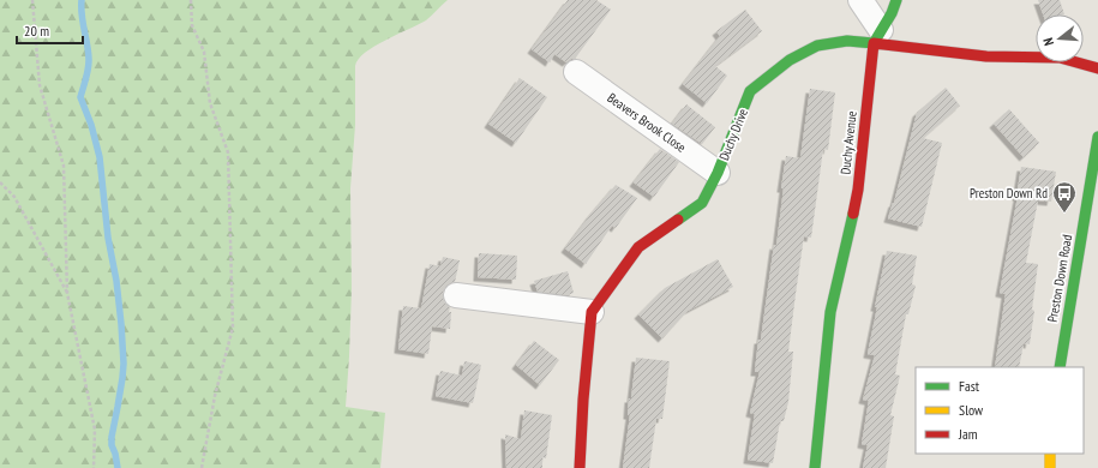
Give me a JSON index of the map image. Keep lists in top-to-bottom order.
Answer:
{
  "streets": {
    "street": [
      "Beavers Brook Close",
      "Duchy Drive",
      "Duchy Avenue",
      "Preston Down Road"
    ]
  },
  "crossings": [
    ["Beavers Brook Close", "Duchy Drive"],
    ["Duchy Drive", "Duchy Avenue"]
  ],
  "places": {
    "bus stop": ["Preston Down Rd"]
  },
  "legend": ["Fast", "Slow", "Jam"],
  "scale_bar": "20 m",
  "north": "left"
}
